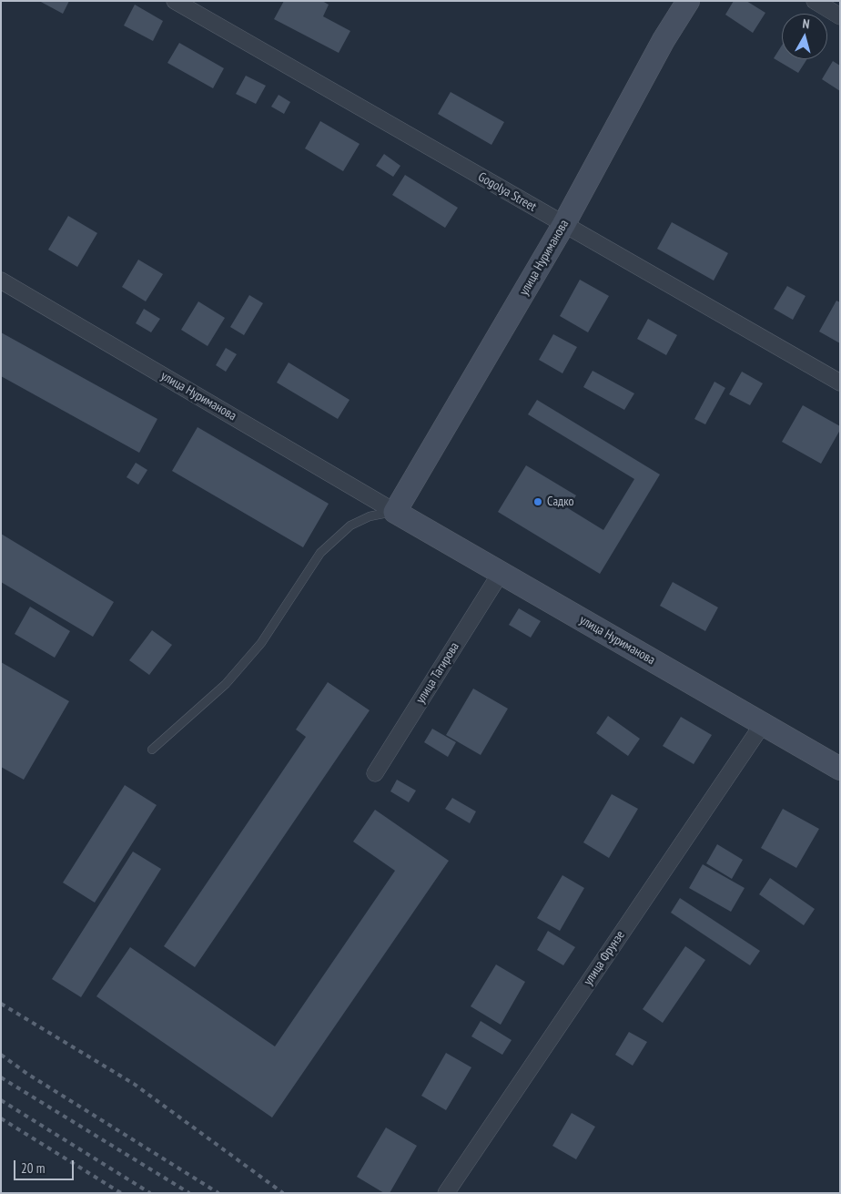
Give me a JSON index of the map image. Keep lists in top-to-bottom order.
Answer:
{
  "streets": {
    "main road": ["улица Нуриманова"],
    "street": ["Gogolya Street", "улица Тагирова", "улица Фрунзе"]
  },
  "crossings": [
    ["Gogolya Street", "улица Нуриманова"],
    ["улица Нуриманова", "улица Тагирова"],
    ["улица Нуриманова", "улица Фрунзе"]
  ],
  "places": ["Садко"],
  "scale_bar": "20 m",
  "north": "top"
}
